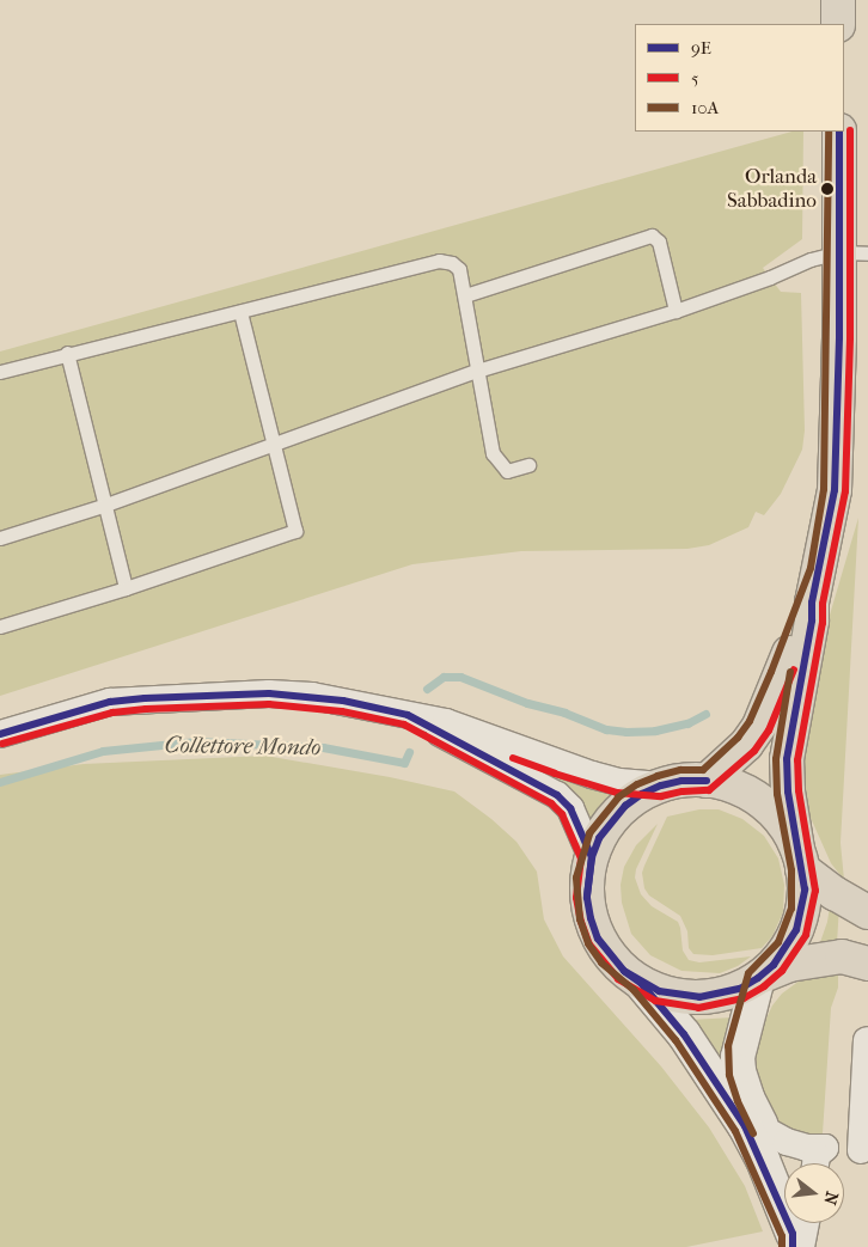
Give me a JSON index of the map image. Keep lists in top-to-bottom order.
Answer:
{
  "water": ["Collettore Mondo"],
  "places": ["Orlanda Sabbadino"],
  "lines": ["transit line 5", "transit line 9E", "transit line 10A"],
  "legend": ["9E", "5", "10A"],
  "north": "right"
}
